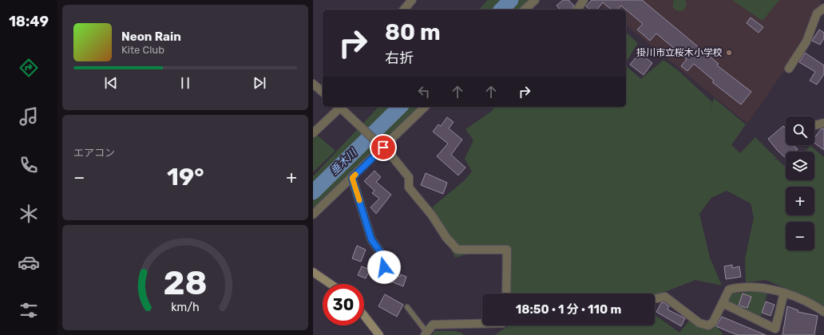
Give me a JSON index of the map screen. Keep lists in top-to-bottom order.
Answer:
{
  "water": ["垂木川"],
  "places": ["掛川市立桜木小学校"],
  "page": {
    "tabs": "18:49",
    "turn": ["80 m", "右折"],
    "song": ["Neon Rain", "Kite Club"],
    "tile": "エアコン",
    "map_buttons": ["+", "−"],
    "heat": ["−", "19°", "+"],
    "limit": "30",
    "trip": "18:50 · 1 分 · 110 m",
    "gauge": ["28", "km/h"]
  }
}
